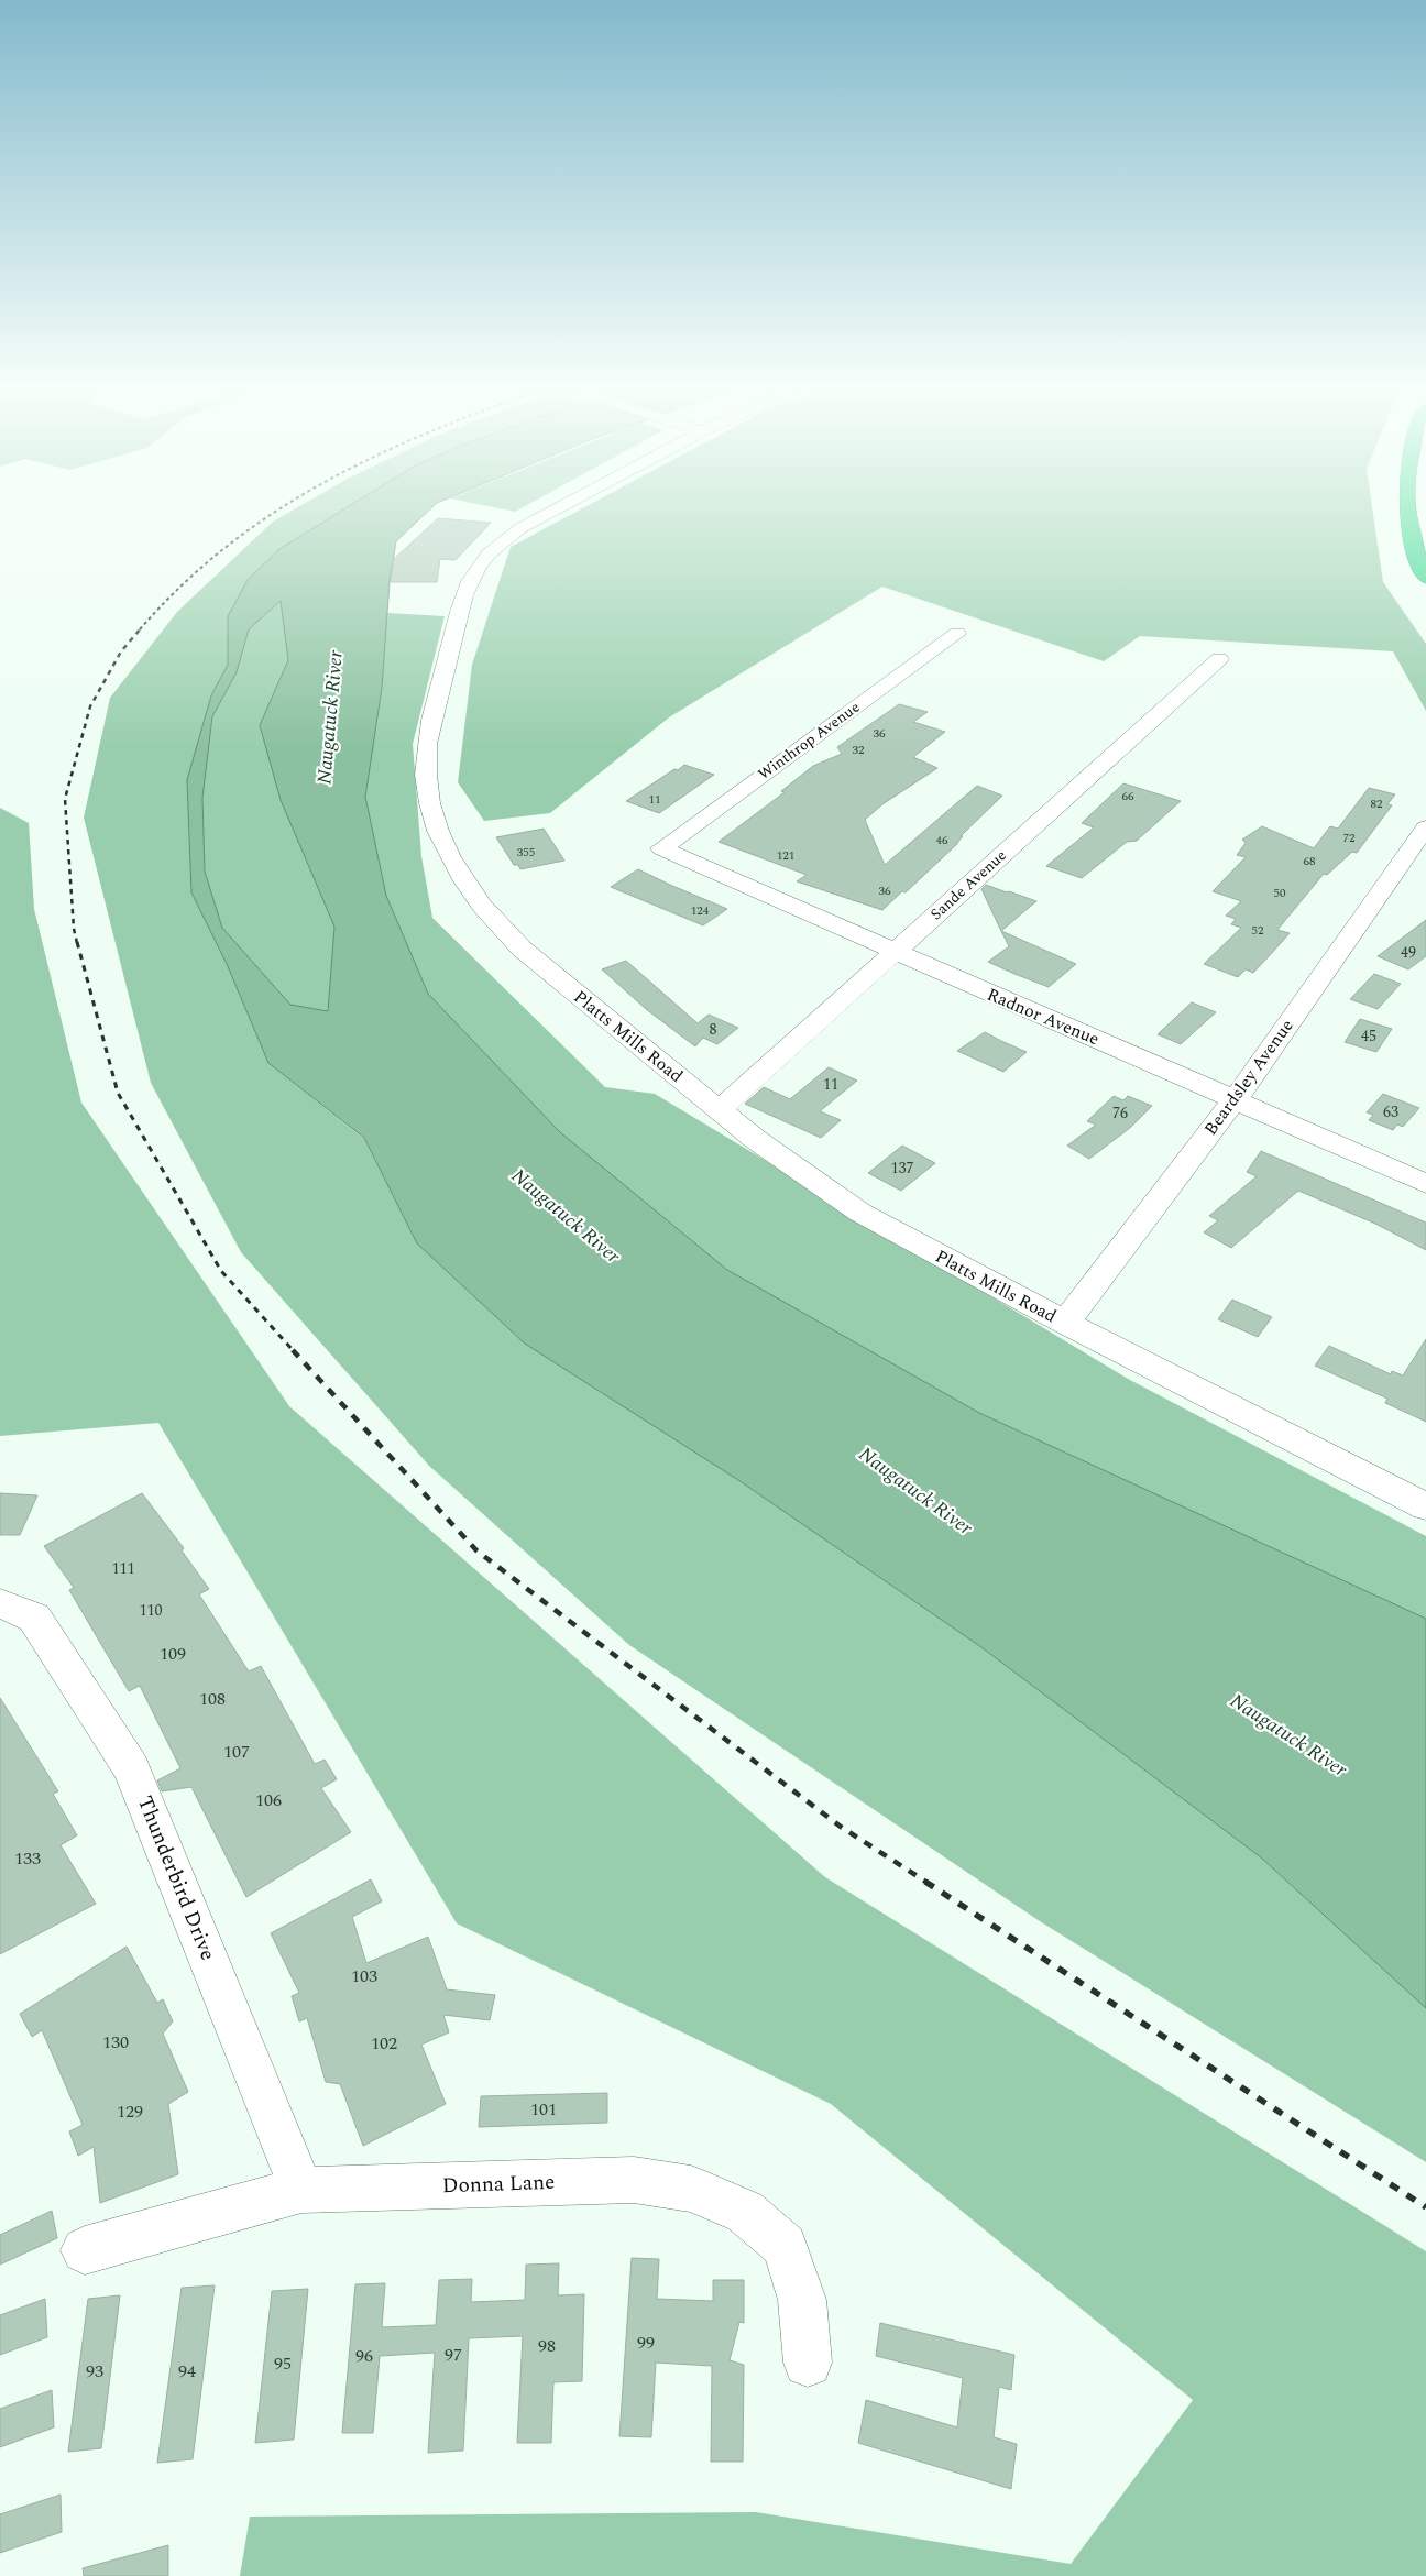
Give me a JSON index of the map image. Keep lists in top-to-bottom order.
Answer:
{
  "streets": {
    "street": [
      "Winthrop Avenue",
      "Sande Avenue",
      "Radnor Avenue",
      "Platts Mills Road",
      "Beardsley Avenue",
      "Thunderbird Drive",
      "Donna Lane"
    ]
  },
  "crossings": [
    ["Winthrop Avenue", "Radnor Avenue"],
    ["Sande Avenue", "Radnor Avenue"],
    ["Sande Avenue", "Platts Mills Road"],
    ["Radnor Avenue", "Beardsley Avenue"],
    ["Platts Mills Road", "Beardsley Avenue"],
    ["Thunderbird Drive", "Donna Lane"]
  ],
  "water": ["Naugatuck River"],
  "house_numbers": [
    "36",
    "32",
    "66",
    "11",
    "82",
    "72",
    "46",
    "355",
    "121",
    "68",
    "36",
    "50",
    "124",
    "52",
    "49",
    "8",
    "45",
    "11",
    "63",
    "76",
    "137",
    "111",
    "110",
    "109",
    "108",
    "107",
    "106",
    "133",
    "103",
    "130",
    "102",
    "101",
    "129",
    "99",
    "98",
    "97",
    "96",
    "95",
    "93",
    "94"
  ]
}
